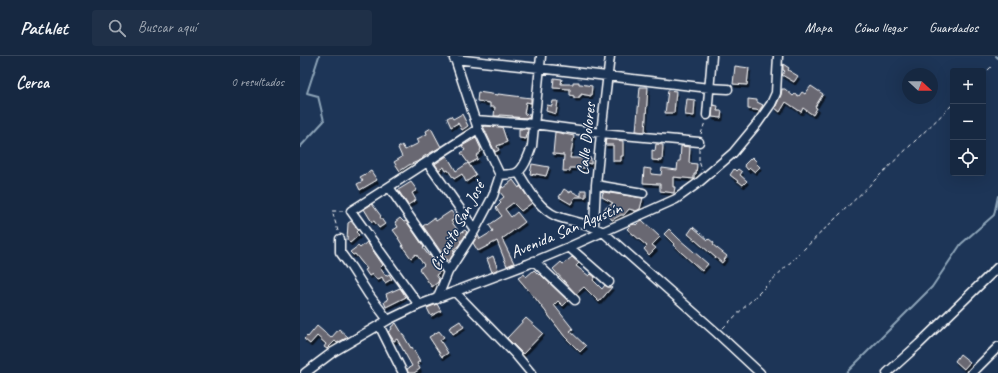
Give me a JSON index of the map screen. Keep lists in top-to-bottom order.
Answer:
{
  "streets": {
    "street": ["Calle Dolores", "Circuito San José", "Avenida San Agustín"]
  },
  "crossings": [
    ["Circuito San José", "Avenida San Agustín"]
  ],
  "north": "right",
  "page": {
    "header": "Pathlet",
    "search": "Buscar aquí",
    "nav": ["Mapa", "Cómo llegar", "Guardados"],
    "heading": ["Cerca", "0 resultados"],
    "map_buttons": ["+", "−"]
  }
}
